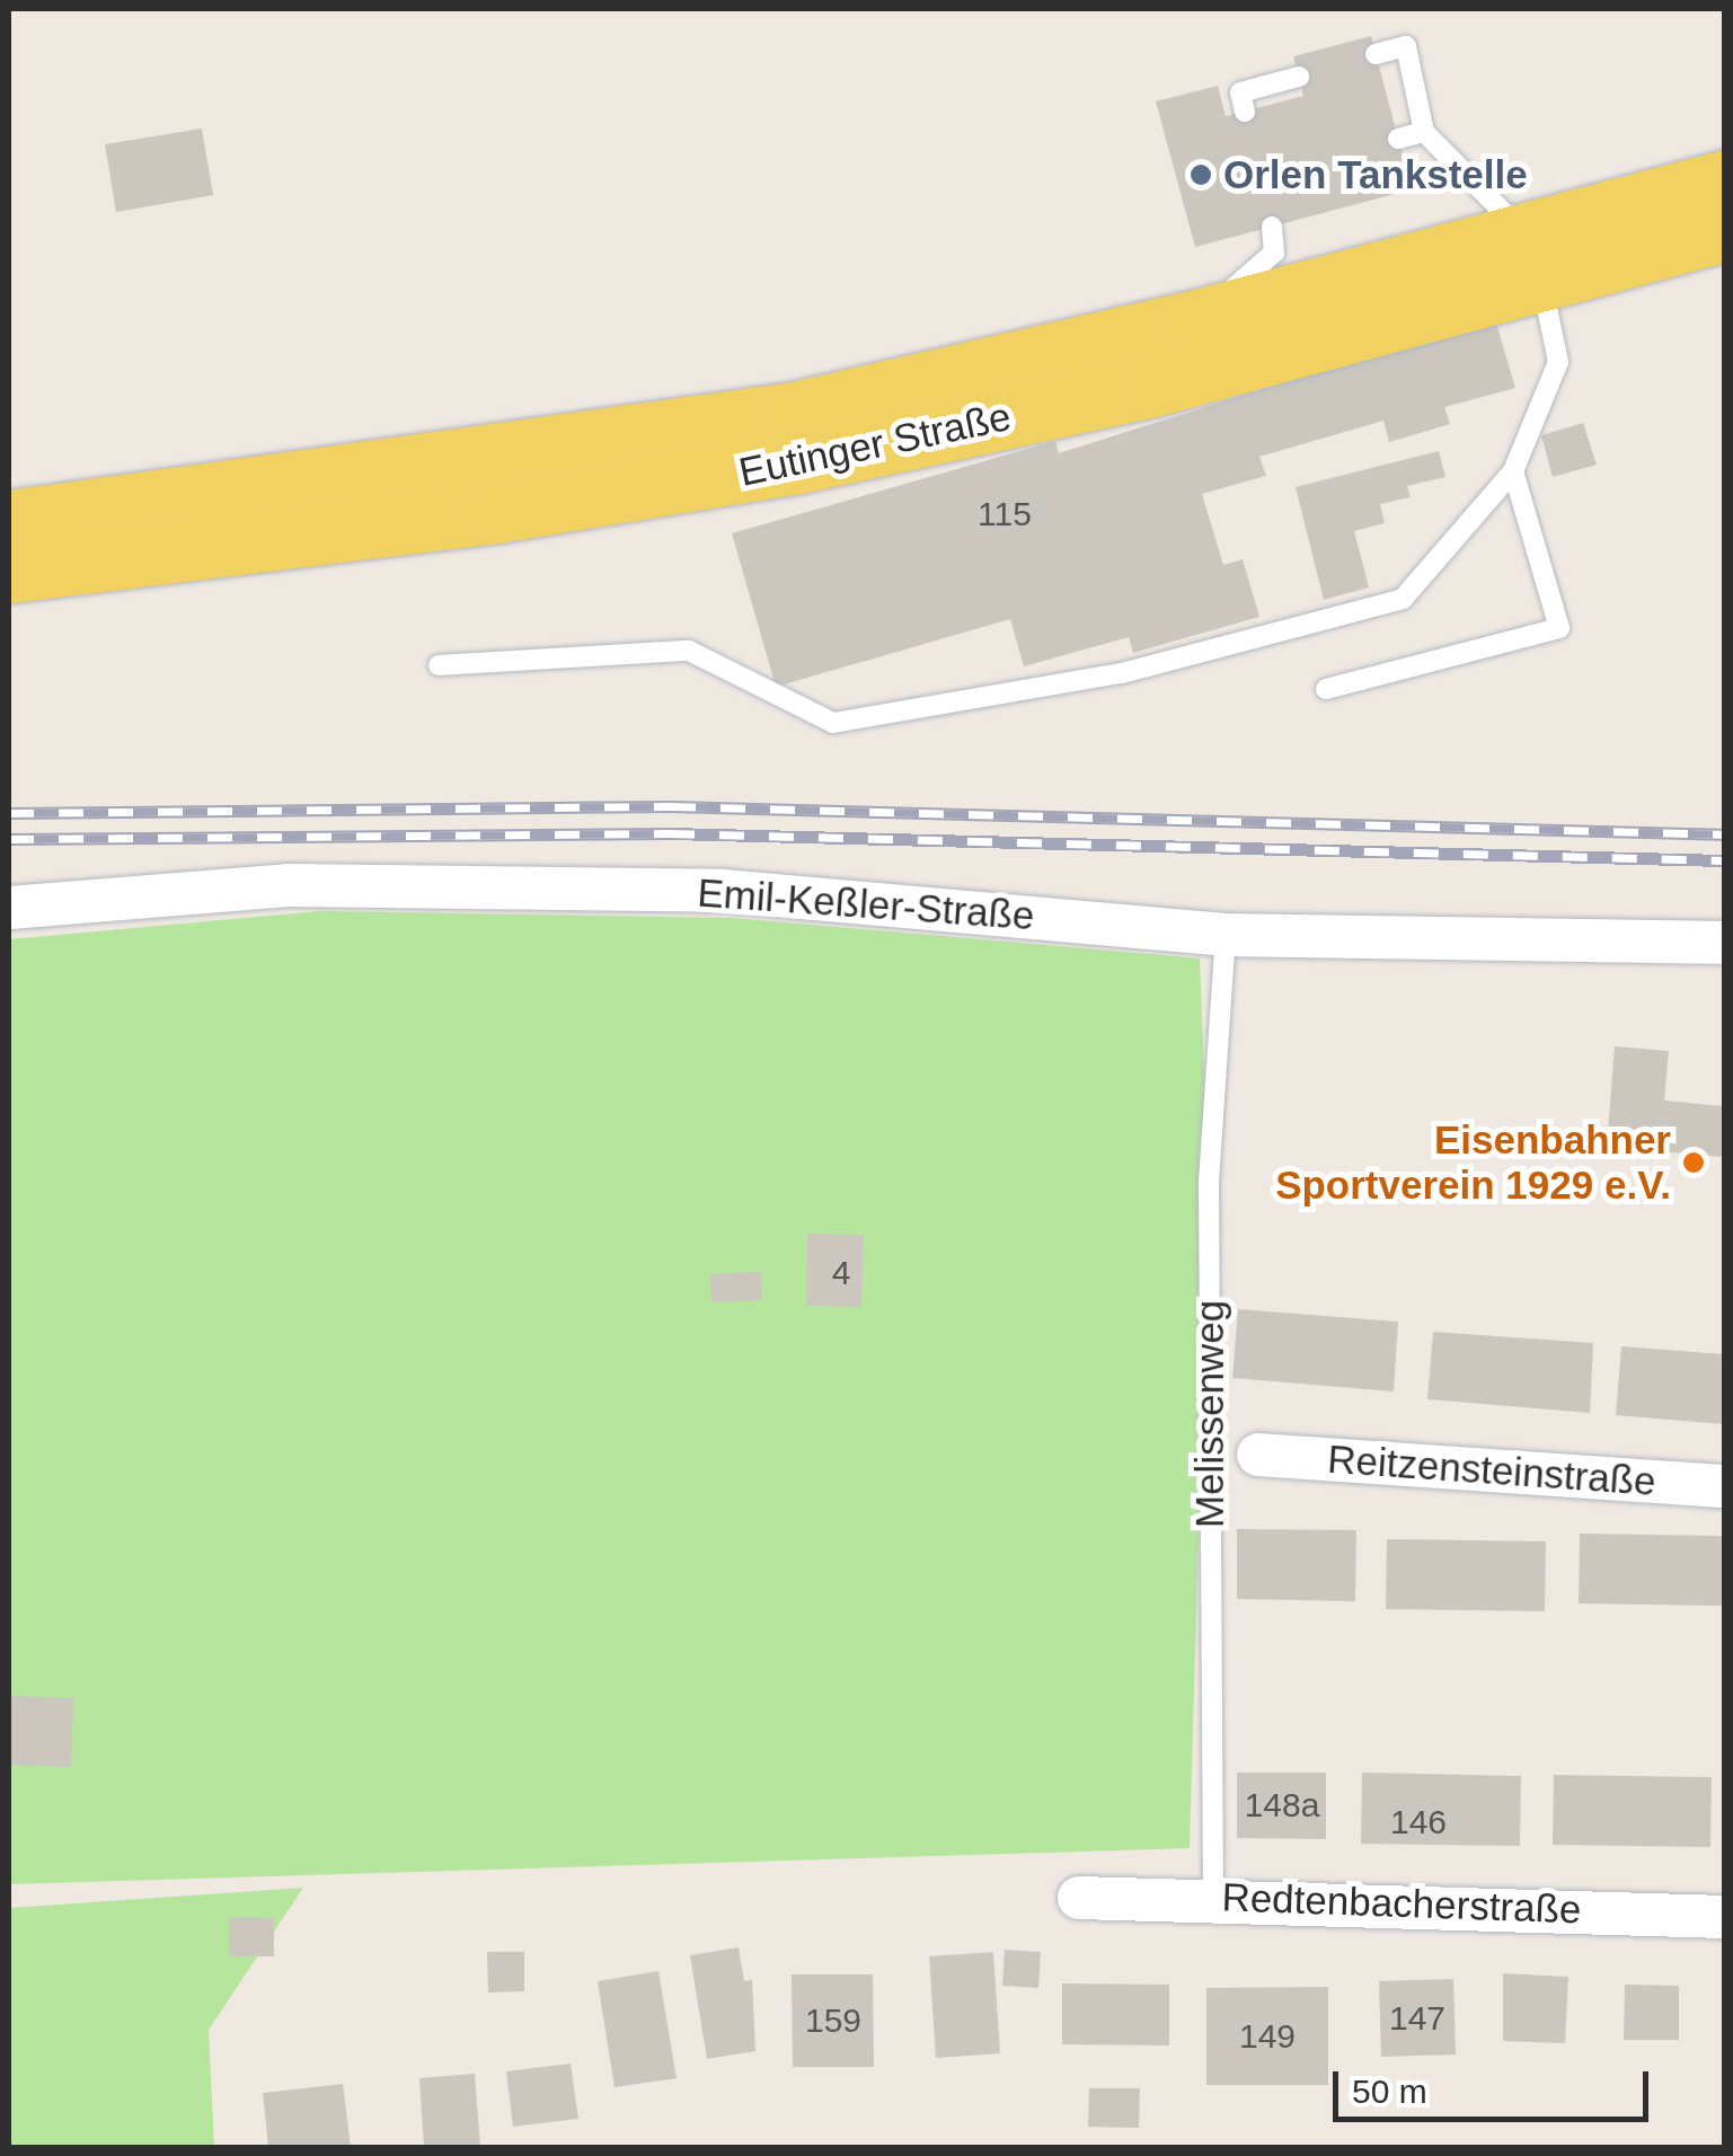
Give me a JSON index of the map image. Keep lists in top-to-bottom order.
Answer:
{
  "streets": {
    "main road": ["Eutinger Straße"],
    "street": ["Emil-Keßler-Straße", "Reitzensteinstraße", "Redtenbacherstraße"],
    "lane": ["Melissenweg"]
  },
  "crossings": [
    ["Emil-Keßler-Straße", "Melissenweg"],
    ["Melissenweg", "Redtenbacherstraße"]
  ],
  "places": ["Orlen Tankstelle", "Eisenbahner Sportverein 1929 e.V."],
  "house_numbers": [
    "115",
    "4",
    "148a",
    "146",
    "147",
    "159",
    "149"
  ],
  "scale_bar": "50 m"
}
